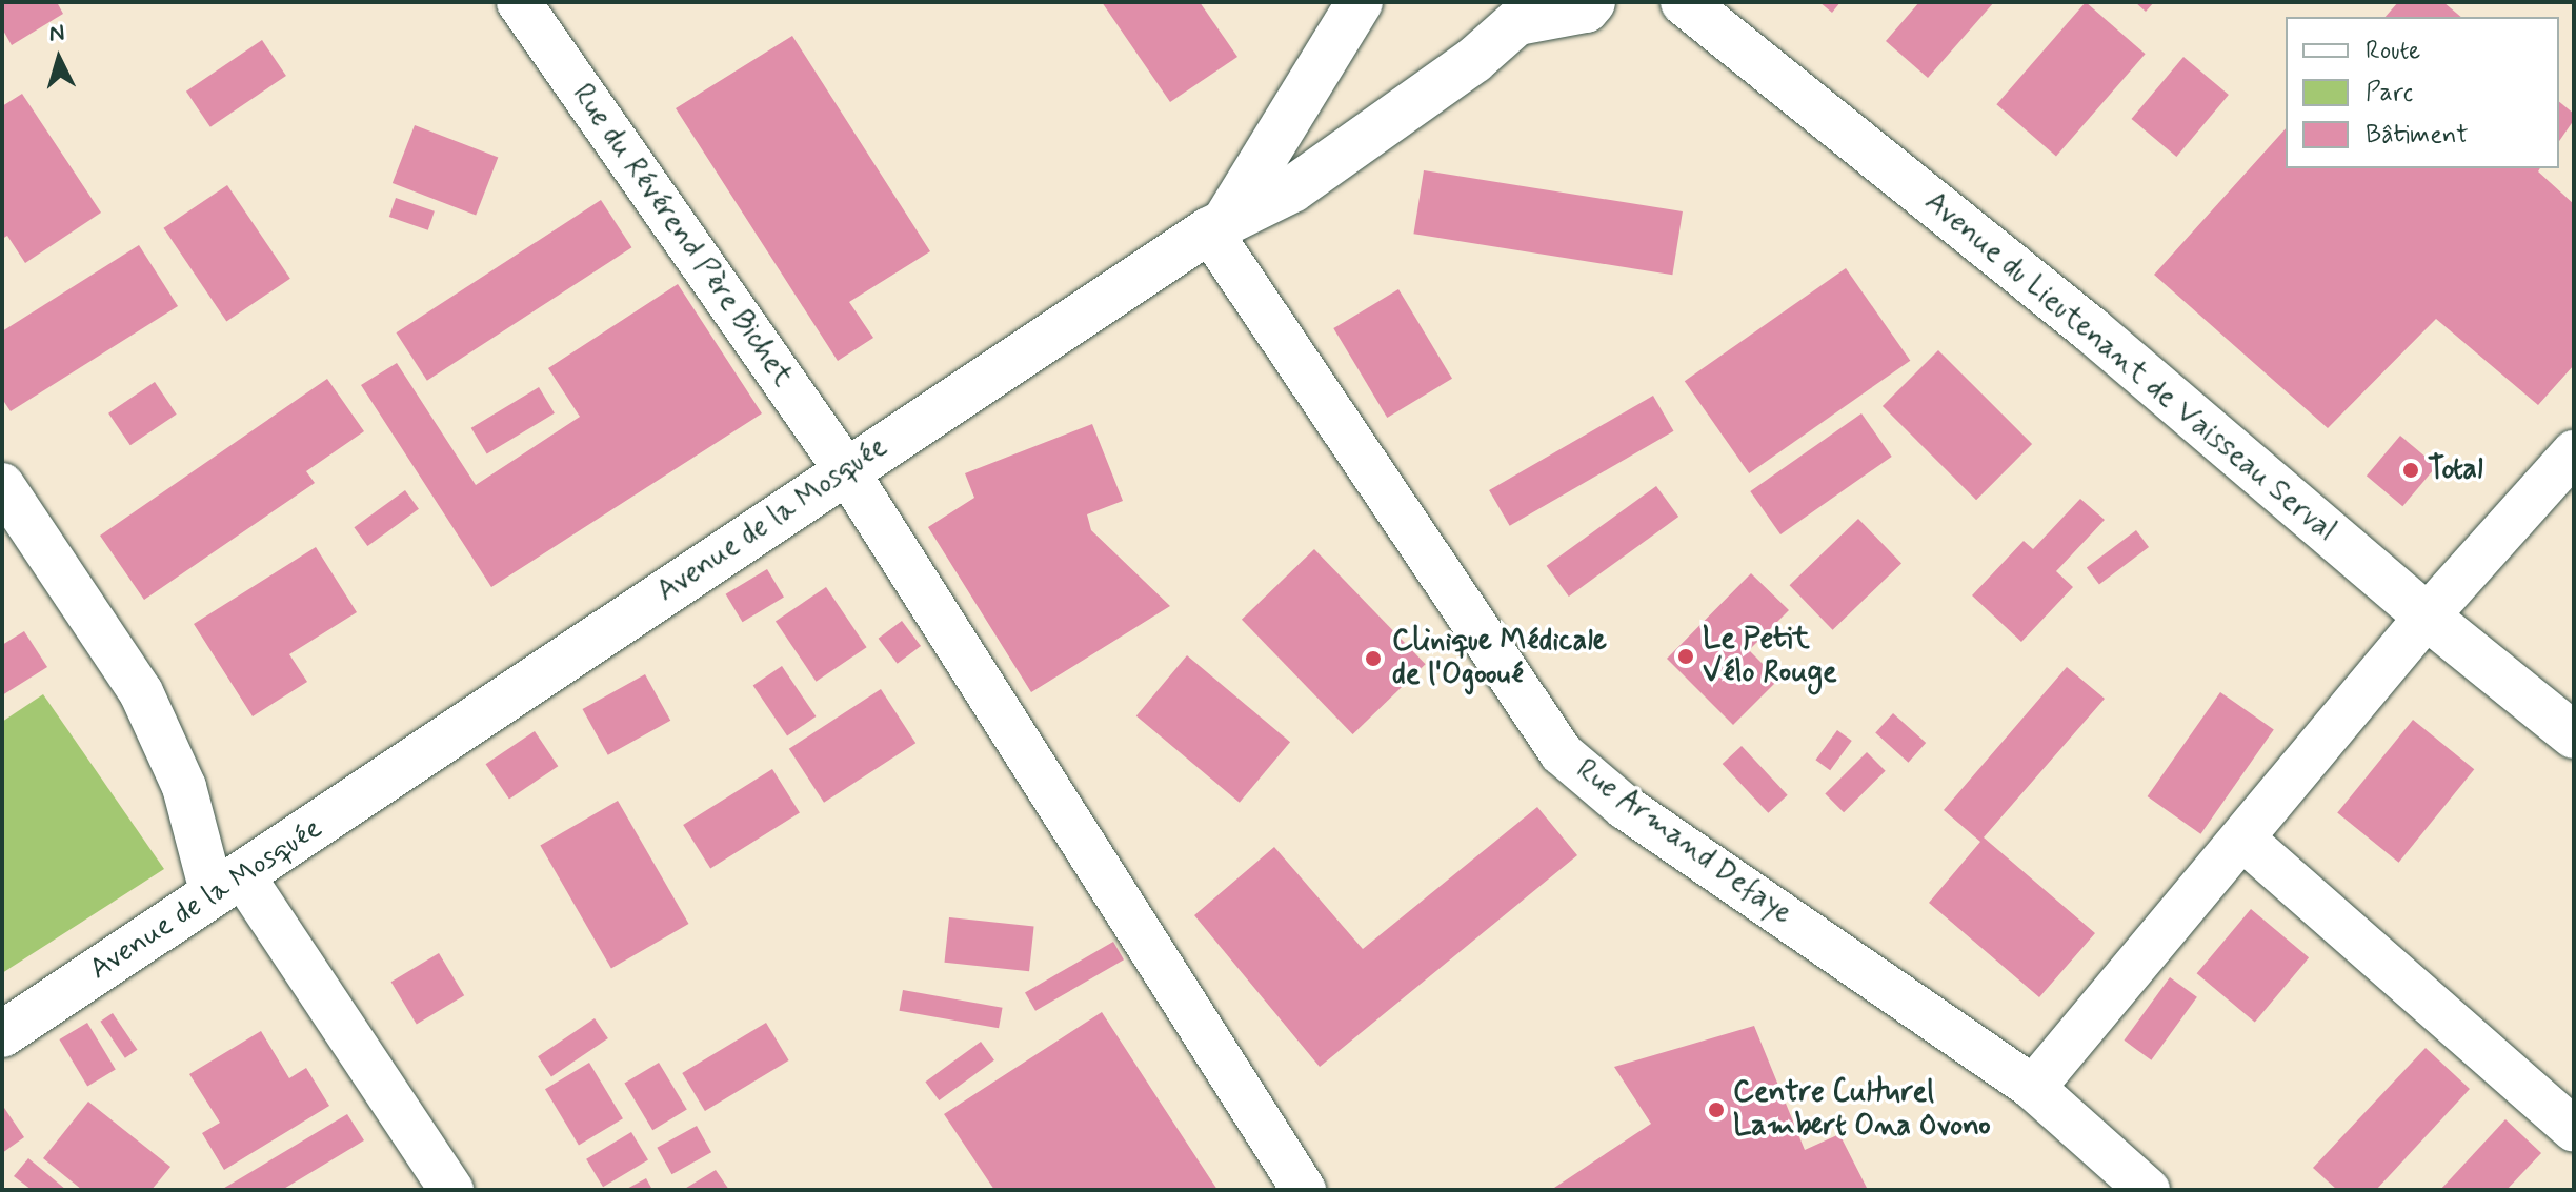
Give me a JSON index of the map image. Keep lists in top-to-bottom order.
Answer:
{
  "streets": {
    "street": [
      "Rue du Révérend Père Bichet",
      "Avenue du Lieutenant de Vaisseau Serval",
      "Avenue de la Mosquée",
      "Rue Armand Defaye"
    ]
  },
  "crossings": [
    ["Rue du Révérend Père Bichet", "Avenue de la Mosquée"],
    ["Avenue de la Mosquée", "Rue Armand Defaye"]
  ],
  "places": [
    "Total",
    "Le Petit Vélo Rouge",
    "Clinique Médicale de l'Ogooué",
    "Centre Culturel Lambert Ona Ovono"
  ],
  "legend": ["Route", "Parc", "Bâtiment"],
  "north": "top"
}
